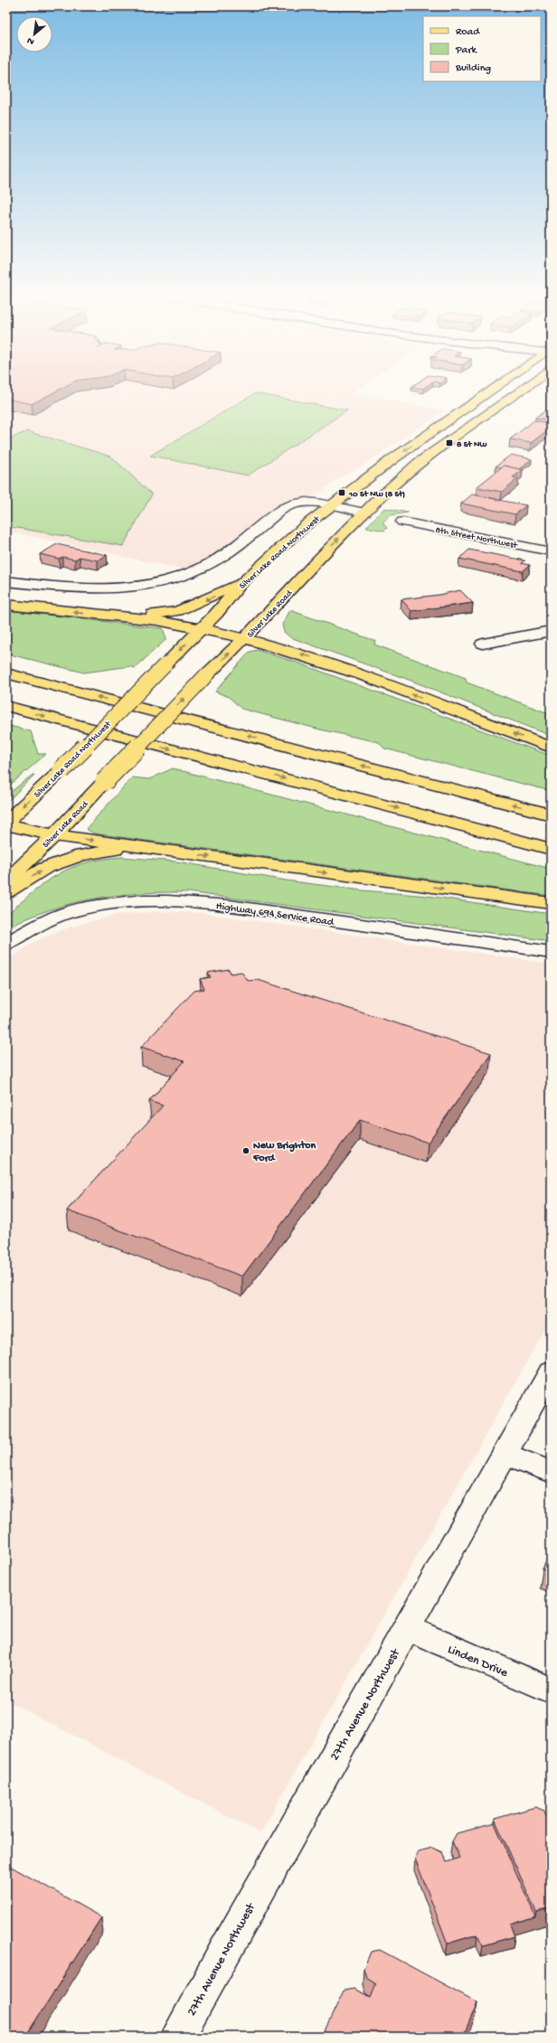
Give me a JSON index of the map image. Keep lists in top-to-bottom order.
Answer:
{
  "streets": {
    "main road": ["Silver Lake Road Northwest", "Silver Lake Road"],
    "street": [
      "8th Street Northwest",
      "Highway 694 Service Road",
      "Linden Drive",
      "27th Avenue Northwest"
    ]
  },
  "crossings": [
    ["Linden Drive", "27th Avenue Northwest"]
  ],
  "one_way": ["Silver Lake Road Northwest", "Silver Lake Road"],
  "places": {
    "transit": ["8 St Nw", "10 St Nw (8 St)"],
    "other": ["New Brighton Ford"]
  },
  "legend": ["Road", "Park", "Building"],
  "north": "bottom left"
}
